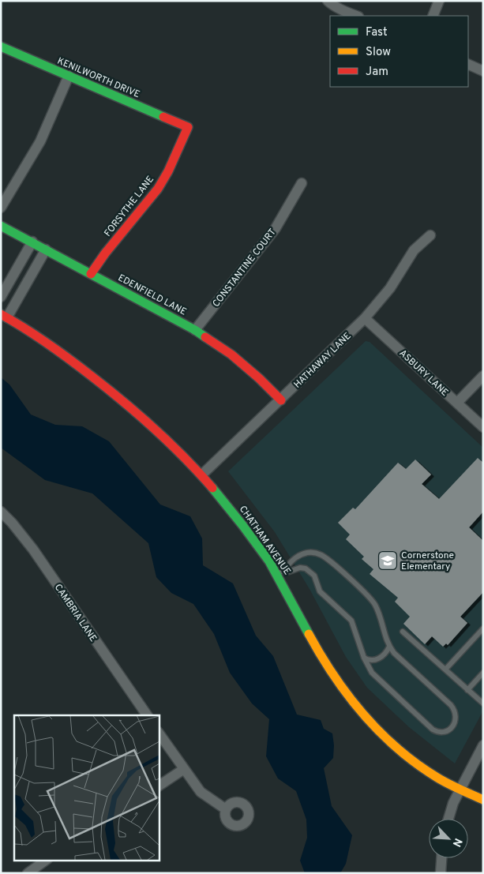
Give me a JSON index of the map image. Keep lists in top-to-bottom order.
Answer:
{
  "streets": {
    "street": [
      "KENILWORTH DRIVE",
      "FORSYTHE LANE",
      "CONSTANTINE COURT",
      "EDENFIELD LANE",
      "HATHAWAY LANE",
      "ASBURY LANE",
      "CHATHAM AVENUE",
      "CAMBRIA LANE"
    ]
  },
  "crossings": [
    ["KENILWORTH DRIVE", "FORSYTHE LANE"],
    ["FORSYTHE LANE", "EDENFIELD LANE"],
    ["CONSTANTINE COURT", "EDENFIELD LANE"],
    ["EDENFIELD LANE", "HATHAWAY LANE"],
    ["HATHAWAY LANE", "ASBURY LANE"],
    ["HATHAWAY LANE", "CHATHAM AVENUE"]
  ],
  "places": {
    "school or university": ["Cornerstone Elementary"]
  },
  "legend": ["Fast", "Slow", "Jam"],
  "north": "bottom right"
}
